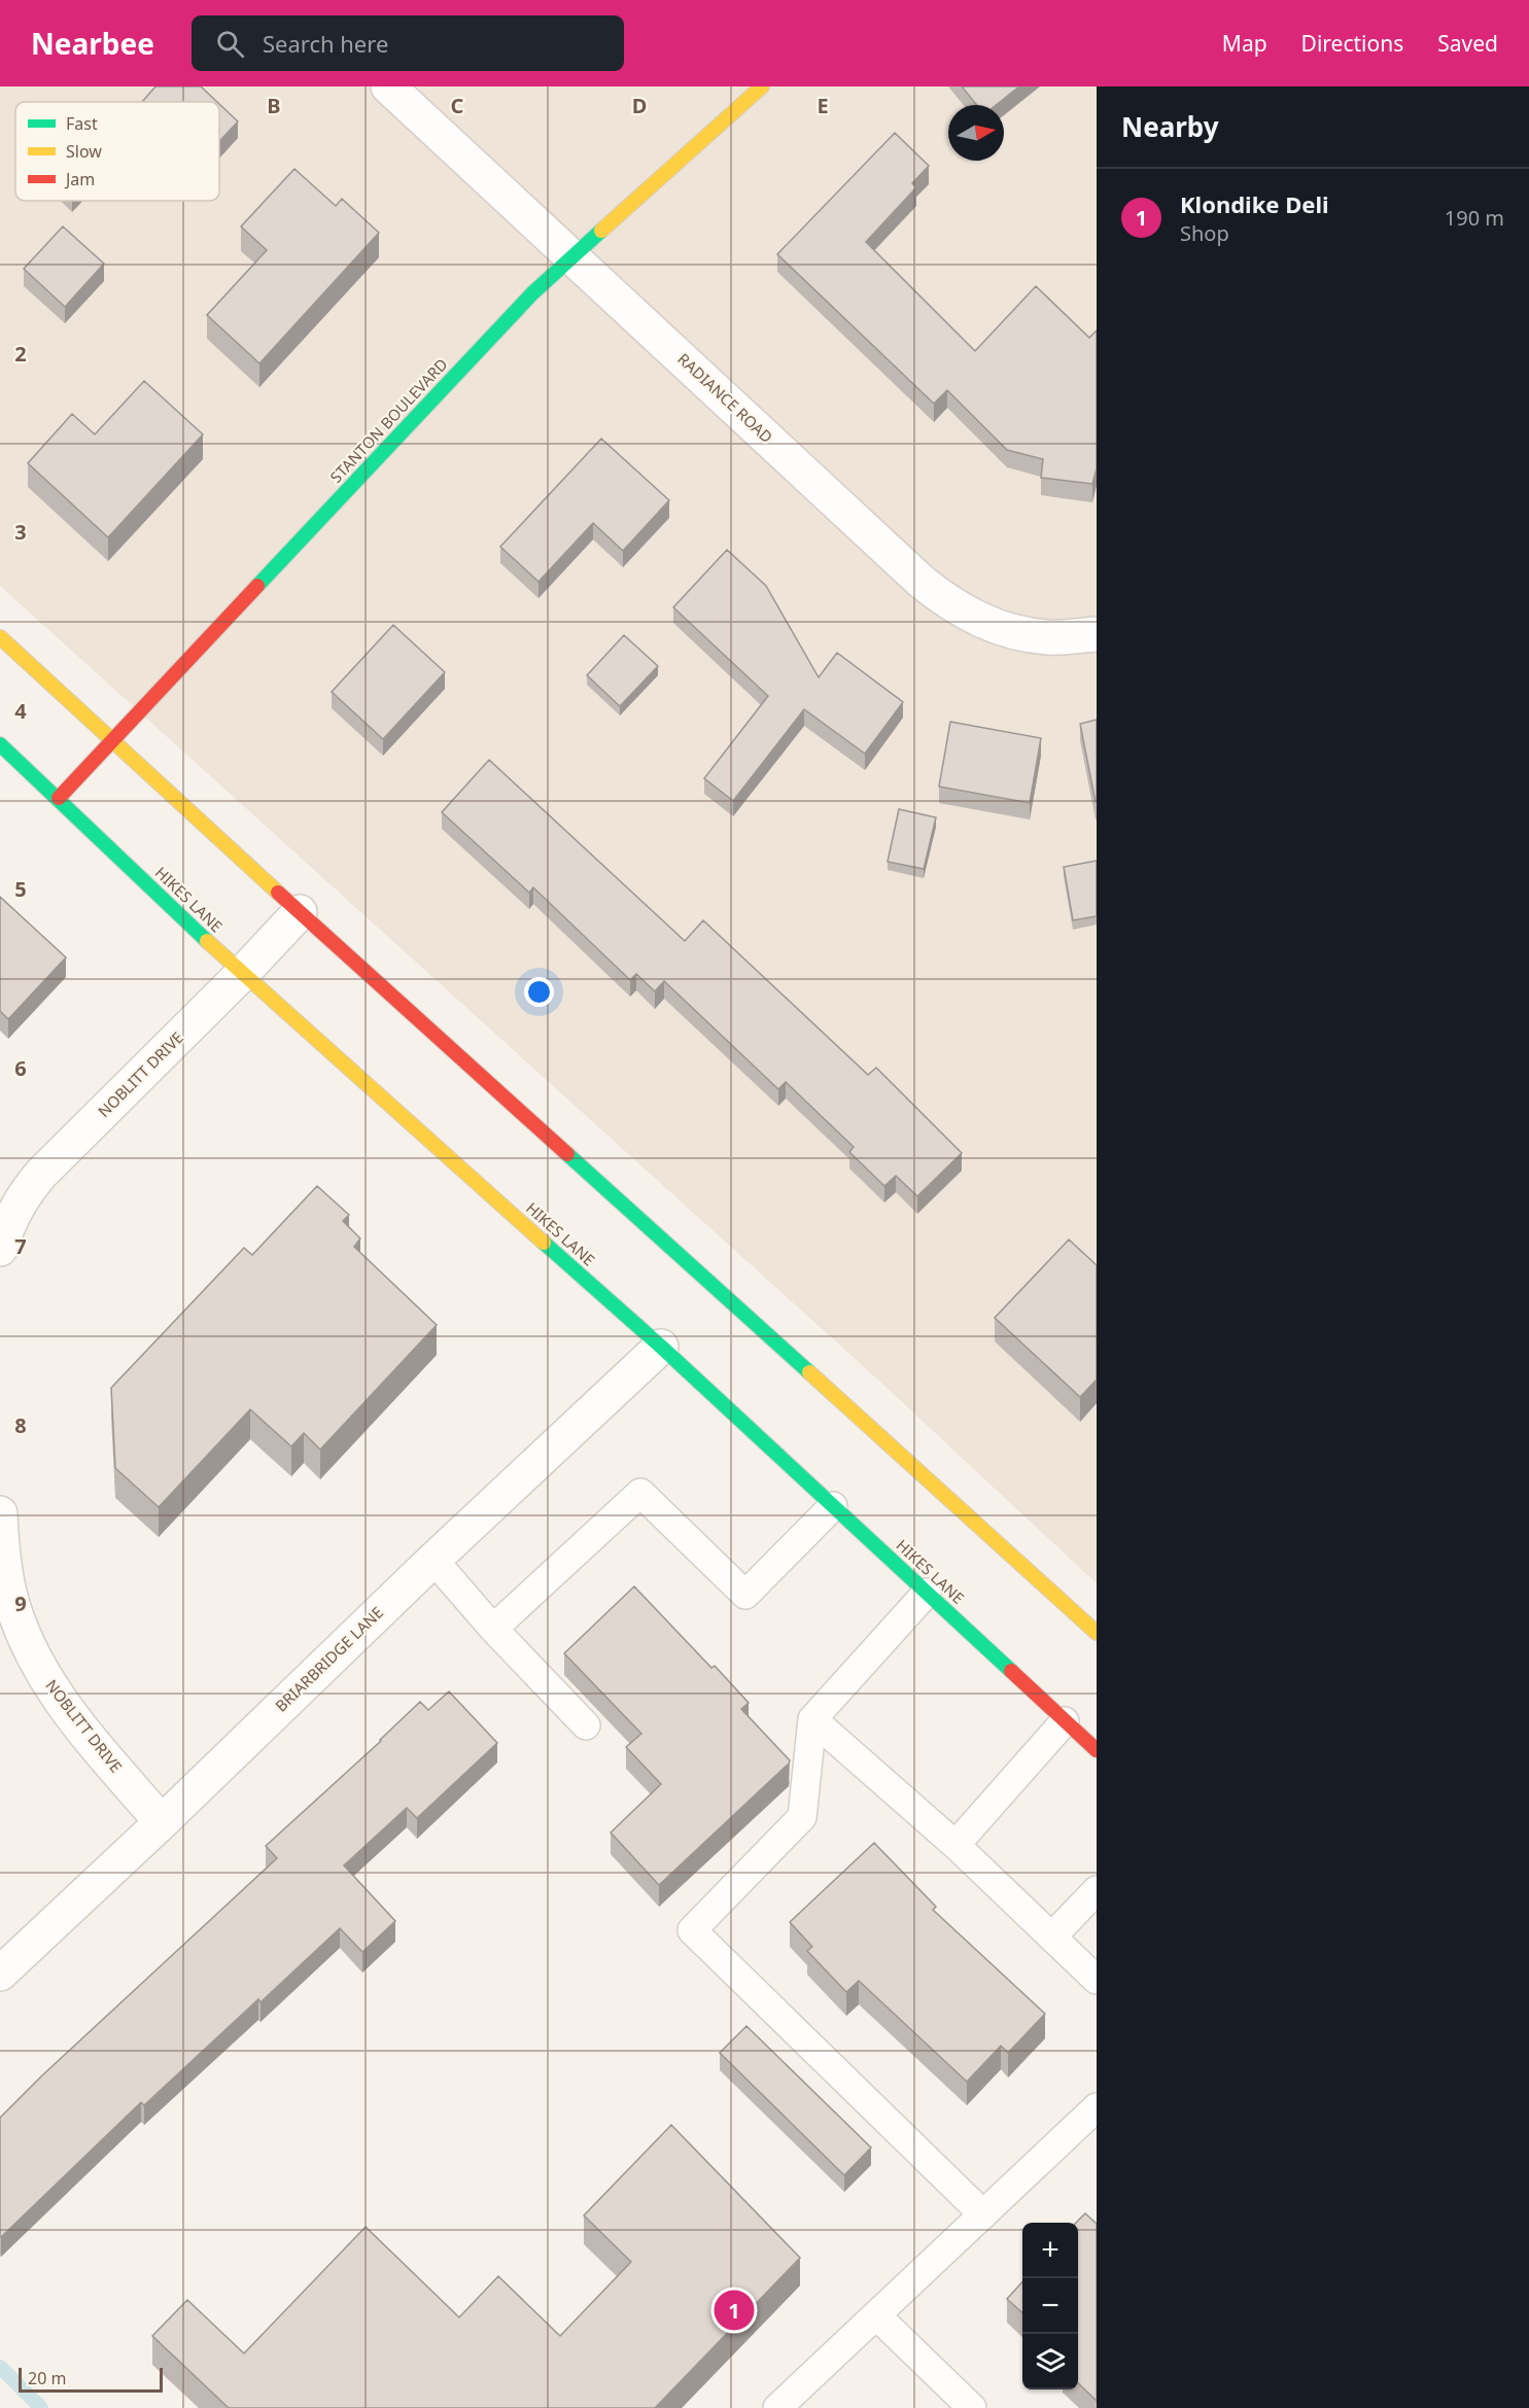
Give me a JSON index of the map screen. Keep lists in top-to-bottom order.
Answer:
{
  "streets": {
    "main road": ["STANTON BOULEVARD", "HIKES LANE"],
    "street": ["RADIANCE ROAD", "NOBLITT DRIVE", "BRIARBRIDGE LANE"]
  },
  "crossings": [
    ["RADIANCE ROAD", "STANTON BOULEVARD"],
    ["STANTON BOULEVARD", "HIKES LANE"],
    ["HIKES LANE", "NOBLITT DRIVE"],
    ["HIKES LANE", "BRIARBRIDGE LANE"],
    ["NOBLITT DRIVE", "BRIARBRIDGE LANE"]
  ],
  "legend": ["Fast", "Slow", "Jam"],
  "scale_bar": "20 m",
  "north": "right",
  "page": {
    "header": "Nearbee",
    "search": "Search here",
    "nav": ["Map", "Directions", "Saved"],
    "heading": "Nearby",
    "list": [
      {
        "mark": "1",
        "name": "Klondike Deli",
        "note": "Shop",
        "value": "190 m"
      }
    ],
    "map_buttons": ["+", "−"],
    "pins": "1",
    "scale": "20 m"
  },
  "grid": {
    "columns": [
      "B",
      "C",
      "D",
      "E"
    ],
    "rows": [
      "2",
      "3",
      "4",
      "5",
      "6",
      "7",
      "8",
      "9"
    ]
  }
}
